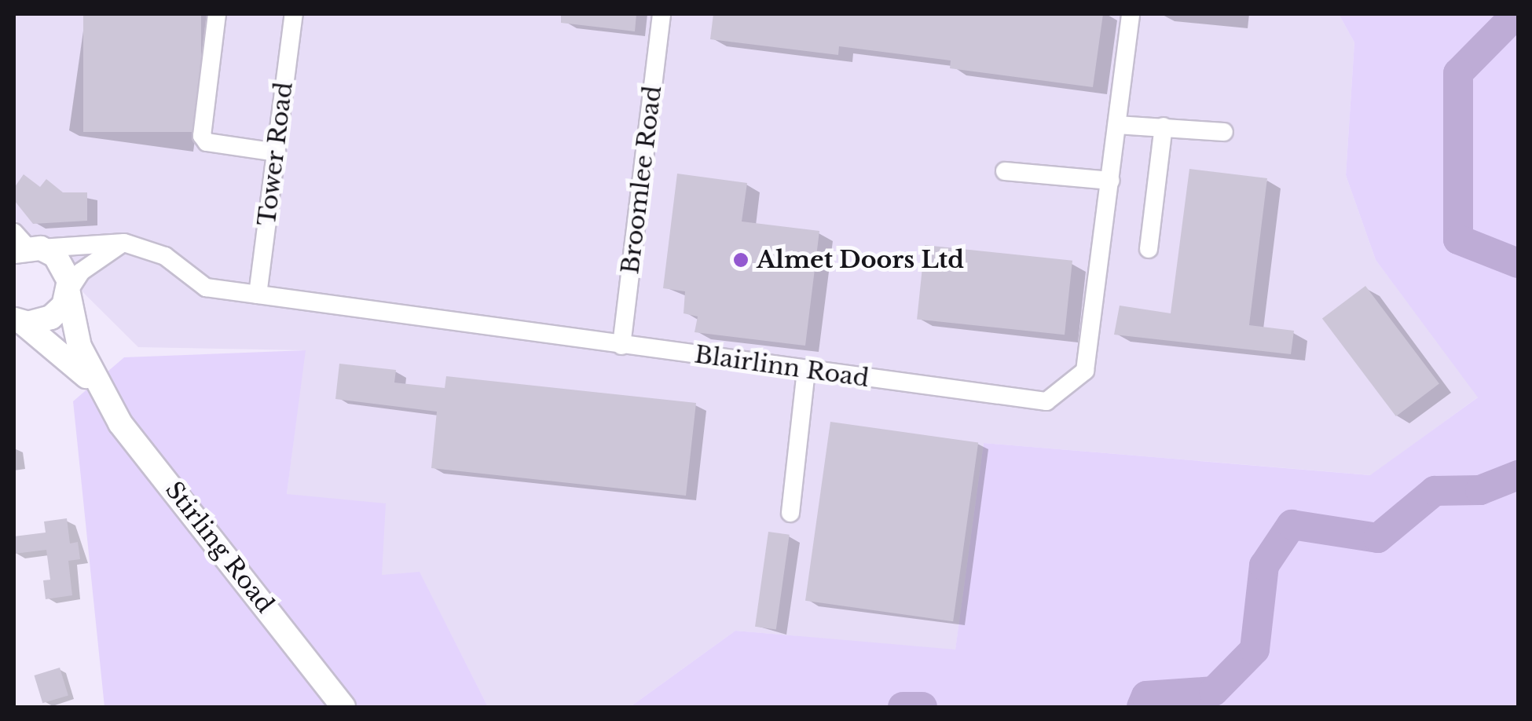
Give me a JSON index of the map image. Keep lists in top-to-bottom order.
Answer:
{
  "streets": {
    "main road": ["Stirling Road"],
    "street": ["Tower Road", "Broomlee Road", "Blairlinn Road"]
  },
  "crossings": [
    ["Tower Road", "Blairlinn Road"],
    ["Broomlee Road", "Blairlinn Road"],
    ["Blairlinn Road", "Stirling Road"]
  ],
  "places": ["Almet Doors Ltd"]
}
